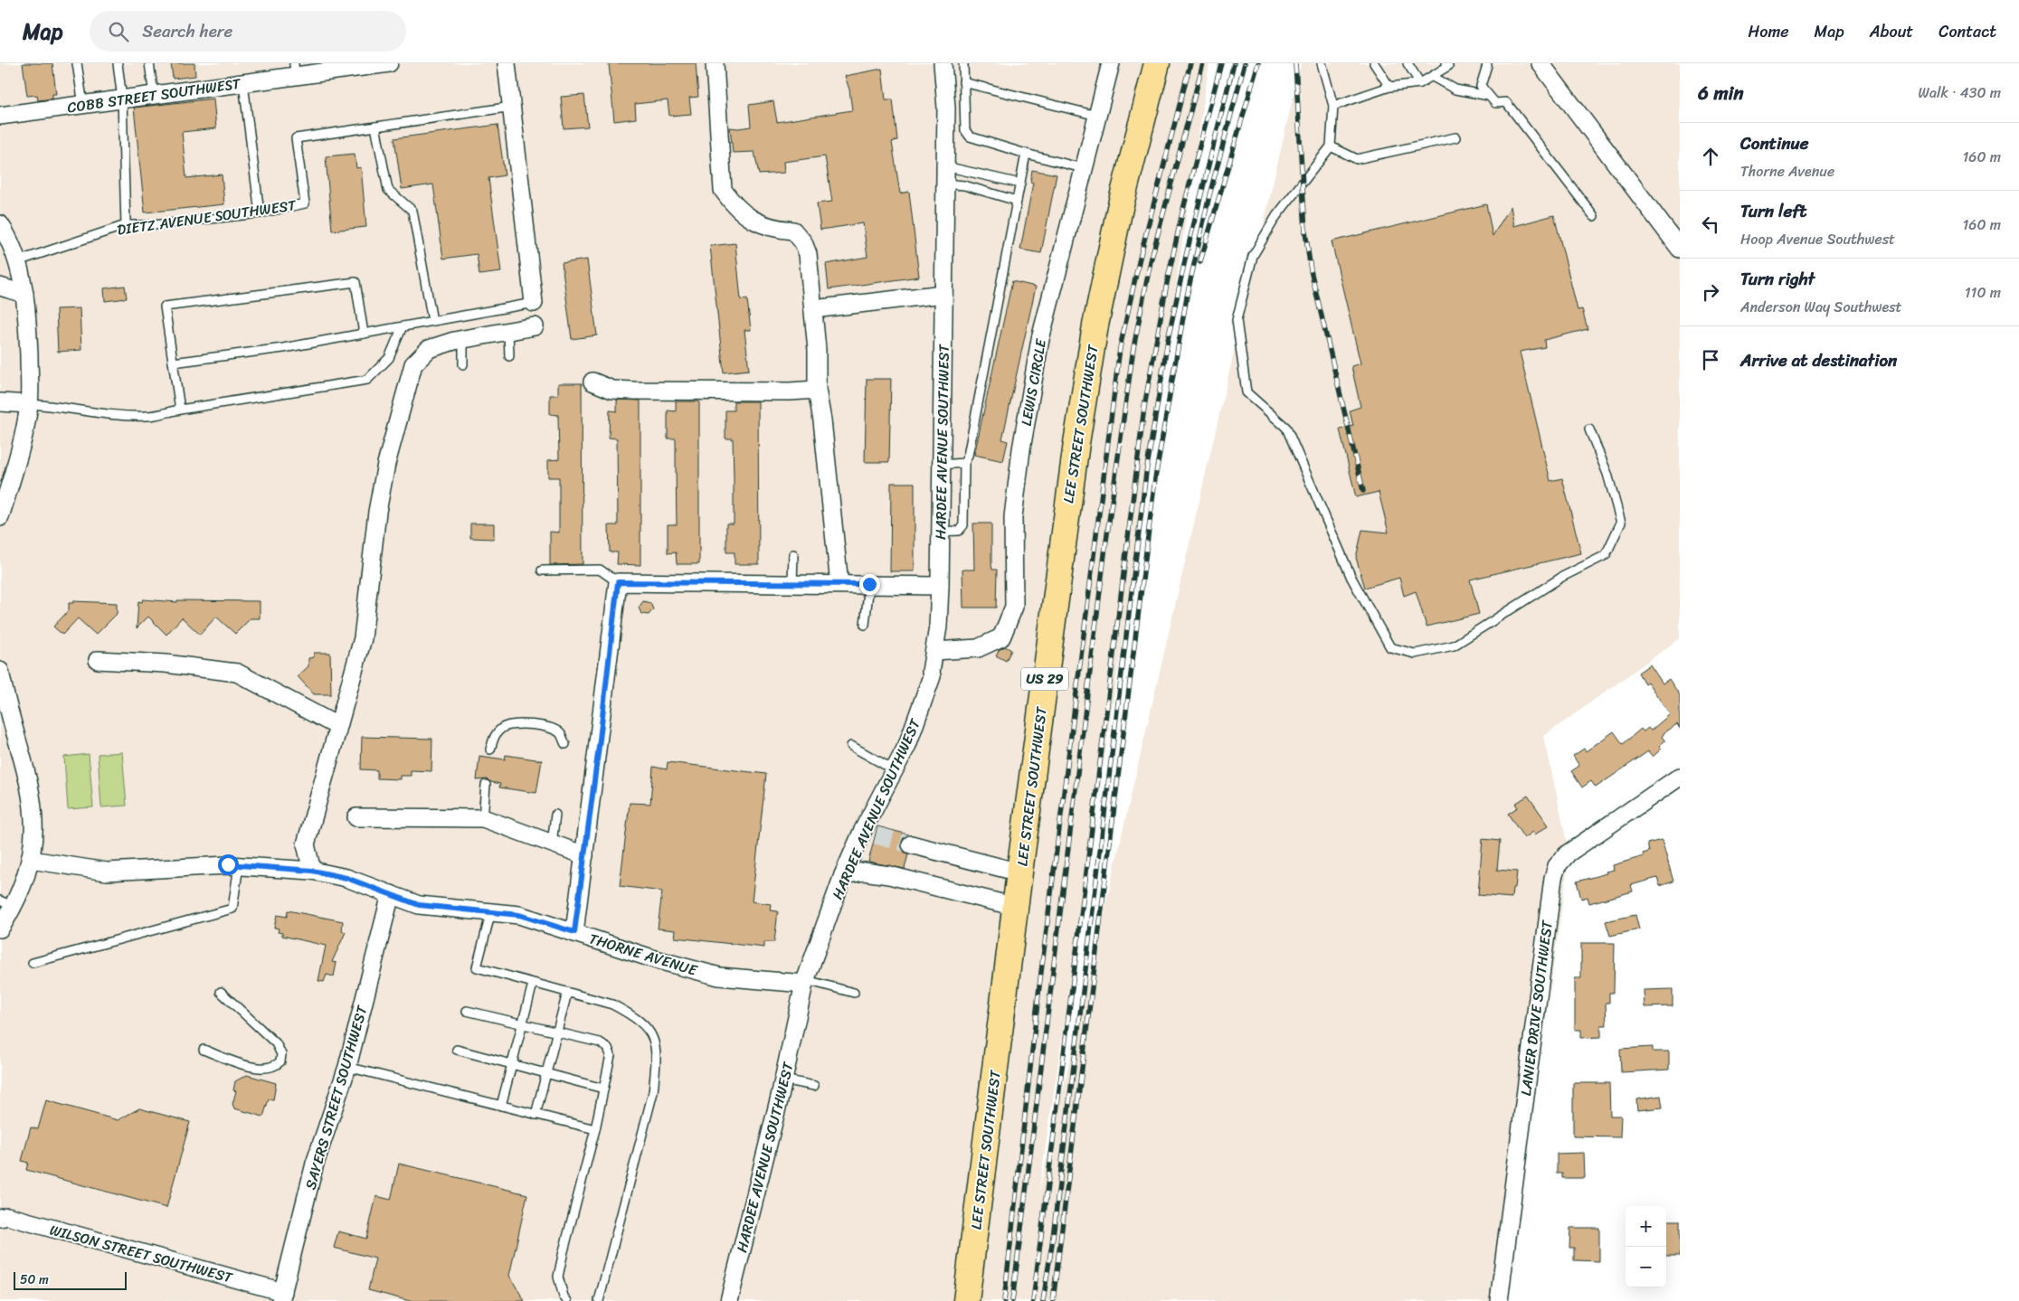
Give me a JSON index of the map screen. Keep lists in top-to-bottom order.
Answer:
{
  "streets": {
    "main road": ["LEE STREET SOUTHWEST", "US 29"],
    "street": [
      "COBB STREET SOUTHWEST",
      "LEWIS CIRCLE",
      "HARDEE AVENUE SOUTHWEST",
      "THORNE AVENUE",
      "LANIER DRIVE SOUTHWEST",
      "SAYERS STREET SOUTHWEST",
      "WILSON STREET SOUTHWEST"
    ],
    "lane": ["DIETZ AVENUE SOUTHWEST"]
  },
  "crossings": [
    ["LEWIS CIRCLE", "HARDEE AVENUE SOUTHWEST"],
    ["HARDEE AVENUE SOUTHWEST", "THORNE AVENUE"],
    ["THORNE AVENUE", "SAYERS STREET SOUTHWEST"],
    ["SAYERS STREET SOUTHWEST", "WILSON STREET SOUTHWEST"]
  ],
  "scale_bar": "50 m",
  "page": {
    "header": "Map",
    "search": "Search here",
    "nav": [
      "Home",
      "Map",
      "About",
      "Contact"
    ],
    "heading": ["6 min", "Walk · 430 m"],
    "list": [
      ["Continue", "Thorne Avenue", "160 m"],
      ["Turn left", "Hoop Avenue Southwest", "160 m"],
      ["Turn right", "Anderson Way Southwest", "110 m"],
      "Arrive at destination"
    ],
    "map_buttons": ["+", "−"],
    "scale": "50 m"
  }
}
